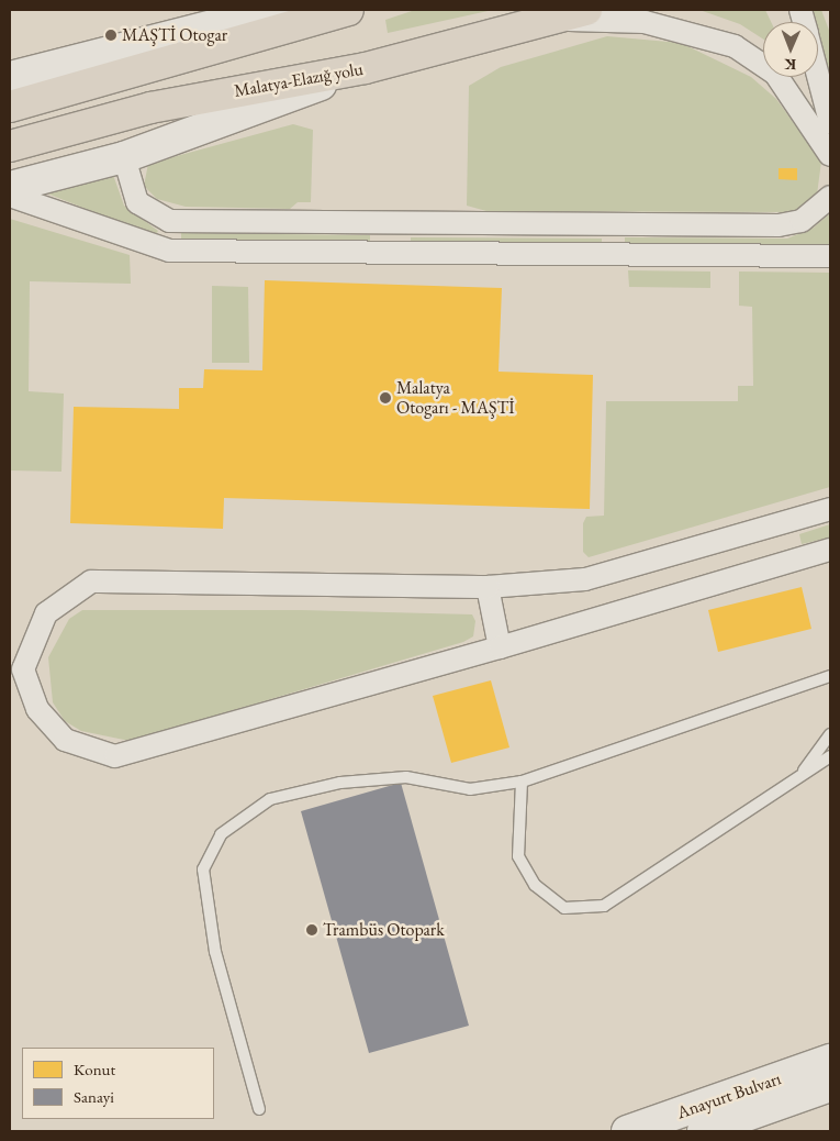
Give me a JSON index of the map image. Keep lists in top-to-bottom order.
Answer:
{
  "streets": {
    "highway": ["Malatya-Elazığ yolu"],
    "street": ["Anayurt Bulvarı"]
  },
  "places": ["MAŞTİ Otogar", "Malatya Otogarı - MAŞTİ", "Trambüs Otopark"],
  "legend": ["Konut", "Sanayi"],
  "north": "bottom"
}
